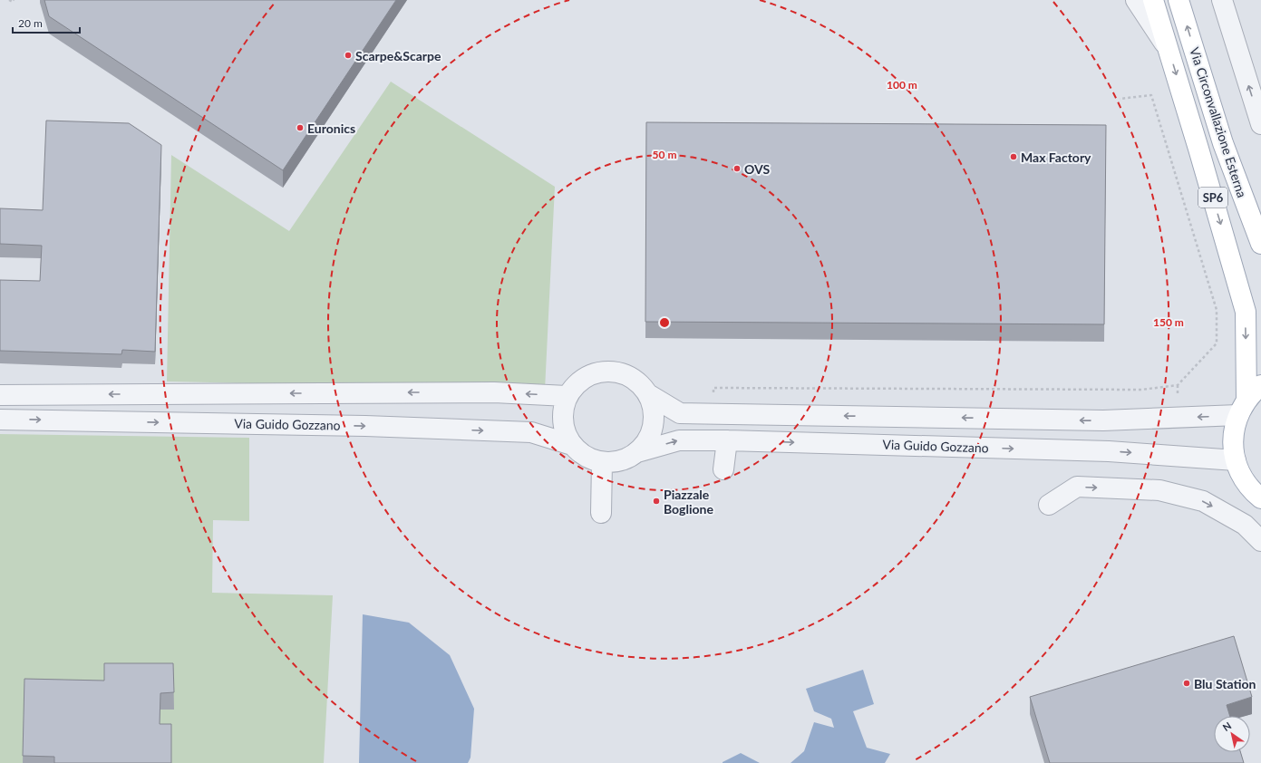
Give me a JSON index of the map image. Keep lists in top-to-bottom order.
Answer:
{
  "streets": {
    "main road": ["Via Circonvallazione Esterna", "SP6"],
    "street": ["Via Guido Gozzano"]
  },
  "crossings": [
    ["Via Circonvallazione Esterna", "Via Guido Gozzano"]
  ],
  "places": [
    "Scarpe&Scarpe",
    "Euronics",
    "Max Factory",
    "OVS",
    "Piazzale Boglione",
    "Blu Station"
  ],
  "scale_bar": "20 m",
  "north": "top left",
  "rings": ["100 m", "50 m", "150 m"]
}
